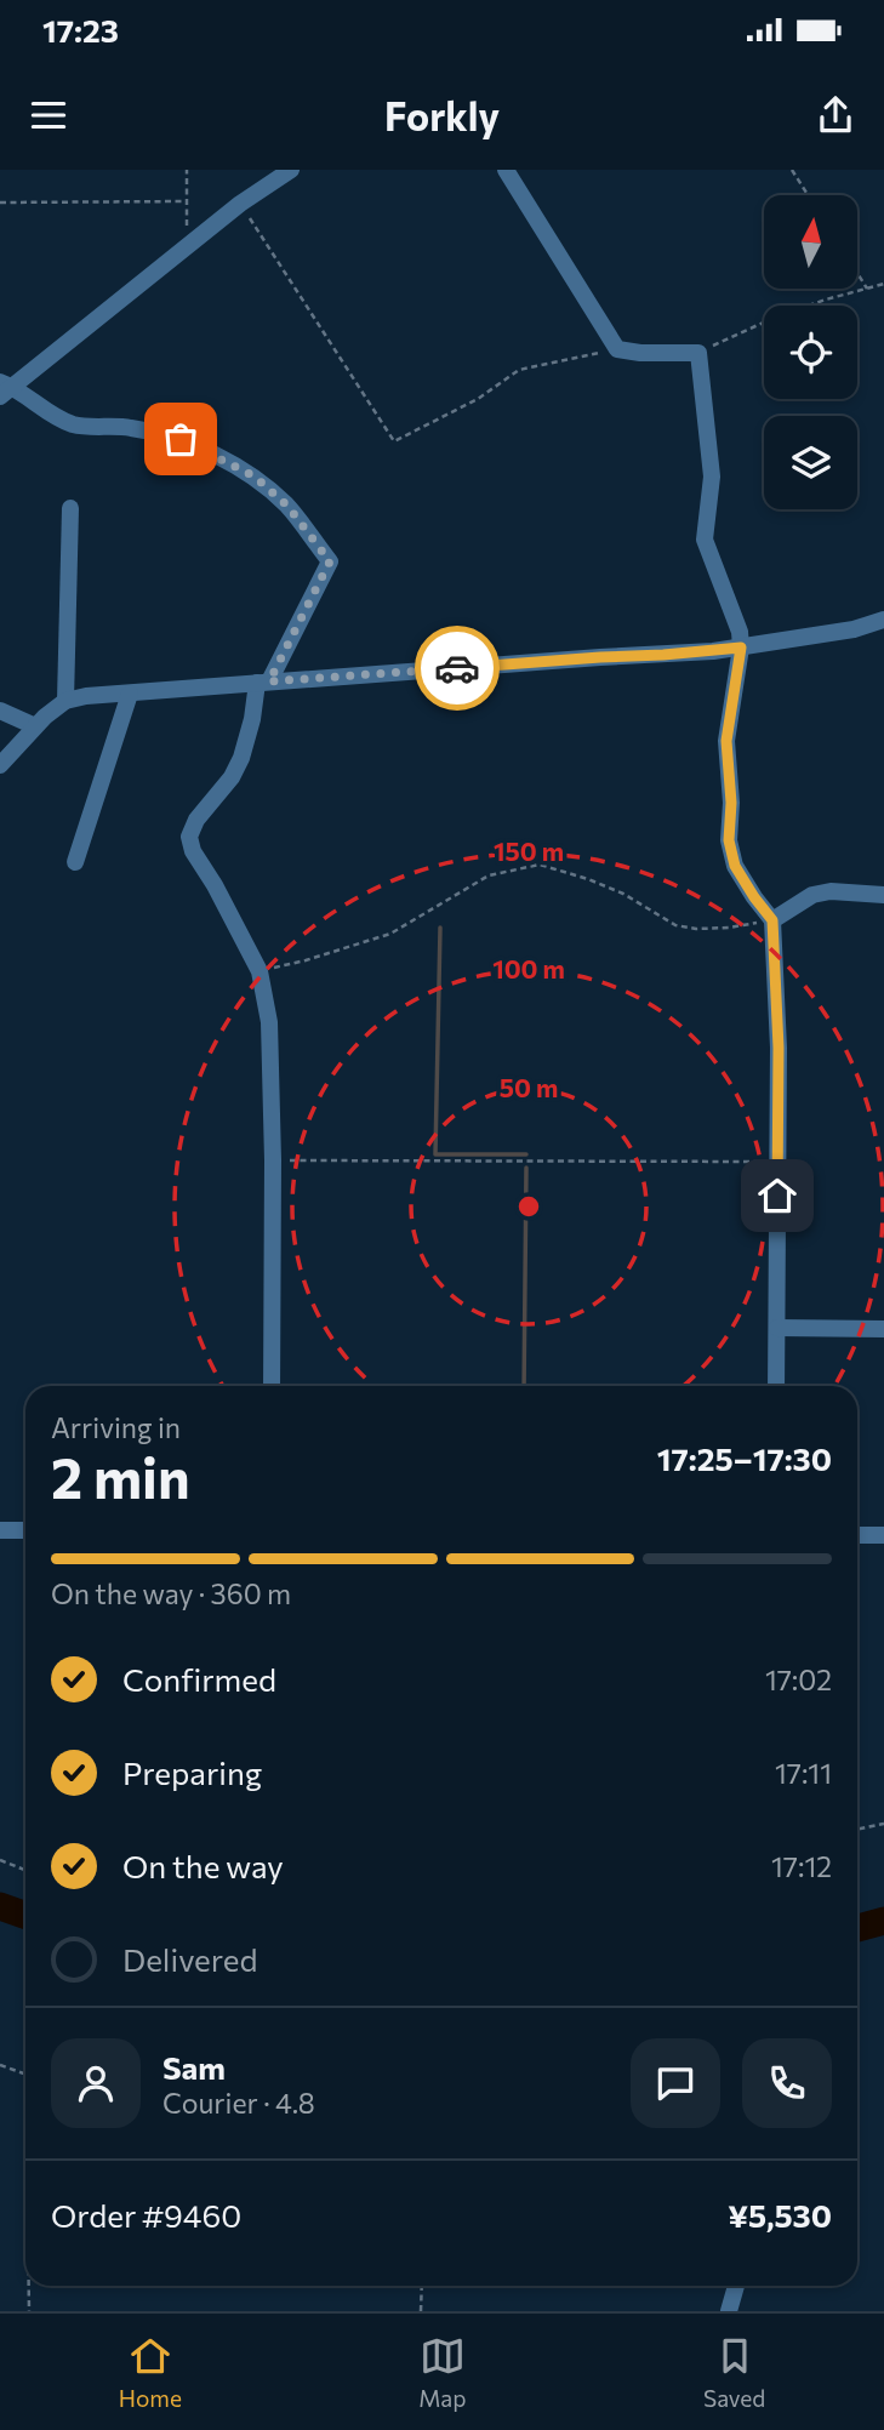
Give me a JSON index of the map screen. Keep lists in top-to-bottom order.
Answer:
{
  "north": "top",
  "page": {
    "status": "17:23",
    "header": "Forkly",
    "heading": ["2 min", "Arriving in", "17:25–17:30"],
    "panel": [
      "Sam",
      "Courier · 4.8",
      "Order #9460",
      "¥5,530"
    ],
    "bar": "On the way · 360 m",
    "list": [
      ["Confirmed", "17:02"],
      ["Preparing", "17:11"],
      ["On the way", "17:12"],
      "Delivered"
    ],
    "tabs": ["Home", "Map", "Saved"]
  },
  "rings": ["150 m", "100 m", "50 m"]
}
